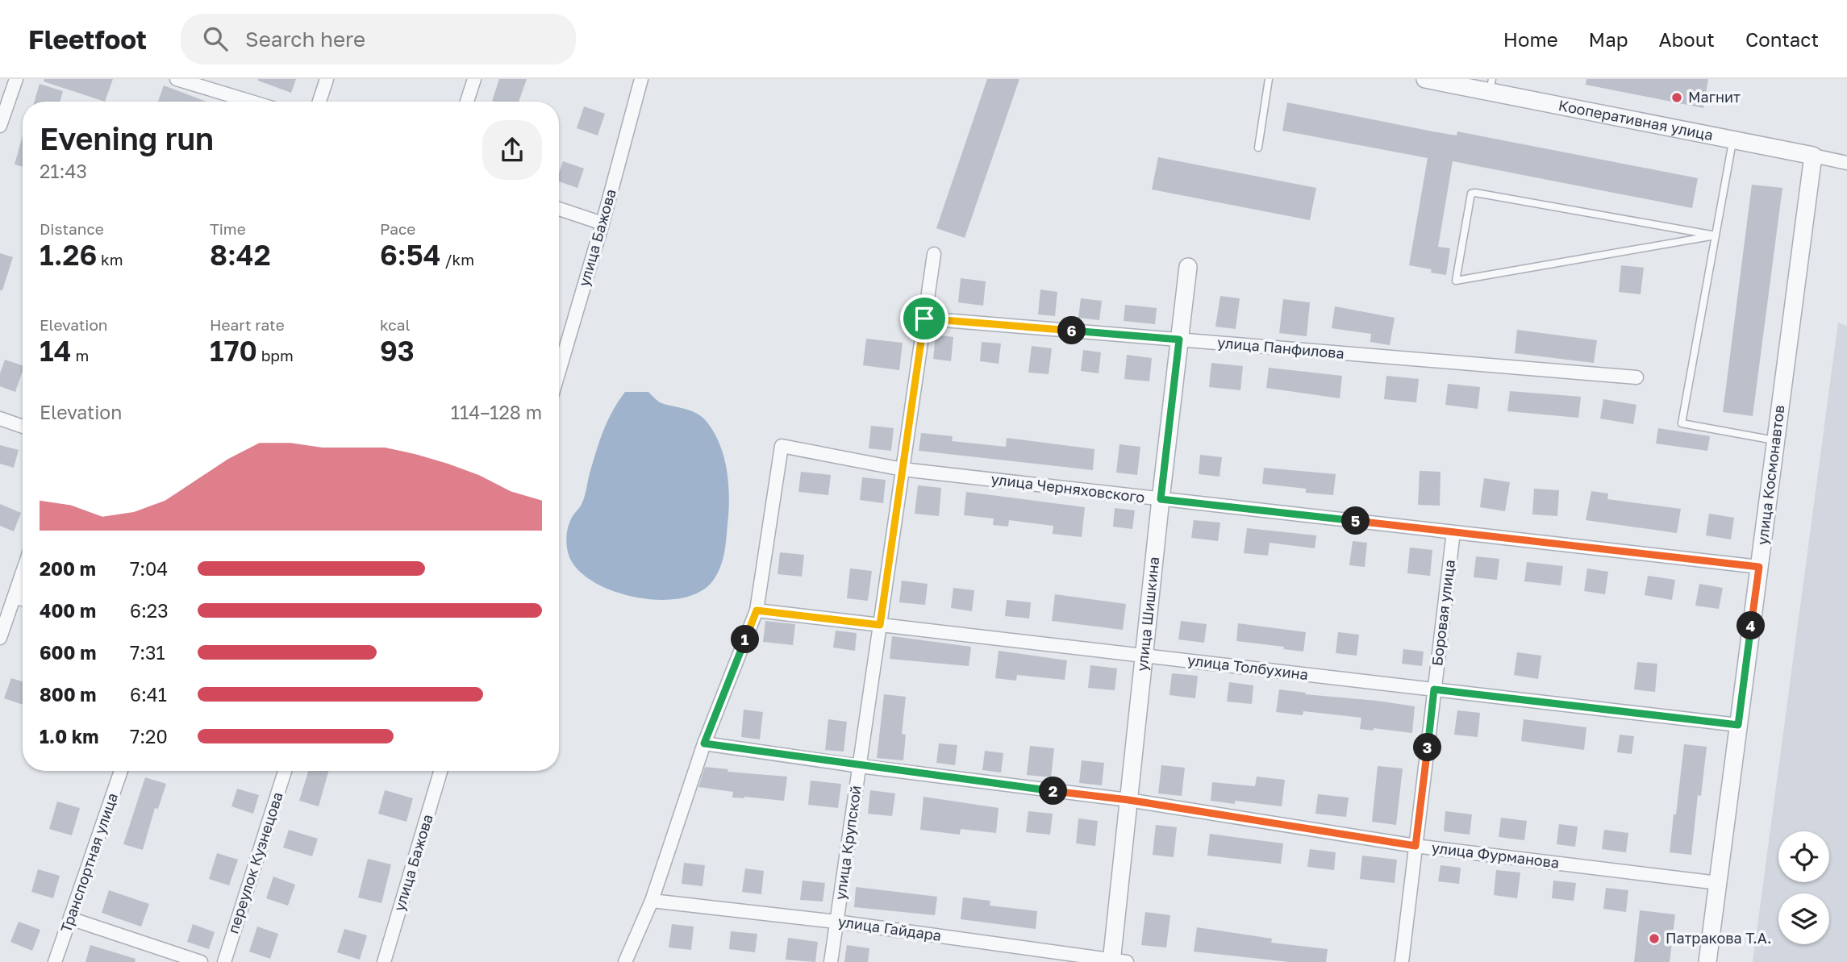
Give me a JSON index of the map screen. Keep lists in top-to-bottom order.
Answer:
{
  "streets": {
    "street": [
      "Кооперативная улица",
      "улица Бажова",
      "улица Панфилова",
      "улица Космонавтов",
      "улица Черняховского",
      "Боровая улица",
      "улица Шишкина",
      "улица Толбухина",
      "улица Крупской",
      "улица Фурманова",
      "Транспортная улица",
      "переулок Кузнецова",
      "улица Гайдара"
    ]
  },
  "crossings": [
    ["Кооперативная улица", "улица Космонавтов"],
    ["улица Панфилова", "улица Шишкина"],
    ["улица Панфилова", "улица Крупской"],
    ["улица Космонавтов", "улица Черняховского"],
    ["улица Космонавтов", "улица Толбухина"],
    ["улица Космонавтов", "улица Фурманова"],
    ["улица Черняховского", "Боровая улица"],
    ["улица Черняховского", "улица Шишкина"],
    ["улица Черняховского", "улица Толбухина"],
    ["улица Черняховского", "улица Крупской"],
    ["Боровая улица", "улица Толбухина"],
    ["Боровая улица", "улица Фурманова"],
    ["улица Шишкина", "улица Толбухина"],
    ["улица Шишкина", "улица Фурманова"],
    ["улица Шишкина", "улица Гайдара"],
    ["улица Толбухина", "улица Крупской"],
    ["улица Крупской", "улица Фурманова"],
    ["улица Крупской", "улица Гайдара"]
  ],
  "places": ["Магнит", "Патракова Т.А."],
  "page": {
    "header": "Fleetfoot",
    "search": "Search here",
    "nav": [
      "Home",
      "Map",
      "About",
      "Contact"
    ],
    "heading": ["Evening run", "21:43"],
    "stats": [
      ["Distance", "1.26 km"],
      ["Time", "8:42"],
      ["Pace", "6:54 /km"],
      ["Elevation", "14 m"],
      ["Heart rate", "170 bpm"],
      ["kcal", "93"]
    ],
    "pins": [
      "6",
      "5",
      "4",
      "1",
      "3",
      "2"
    ],
    "chart": ["Elevation", "114–128 m"],
    "list": [
      {
        "name": "200 m",
        "note": "7:04"
      },
      {
        "name": "400 m",
        "note": "6:23"
      },
      {
        "name": "600 m",
        "note": "7:31"
      },
      {
        "name": "800 m",
        "note": "6:41"
      },
      {
        "name": "1.0 km",
        "note": "7:20"
      }
    ]
  }
}
